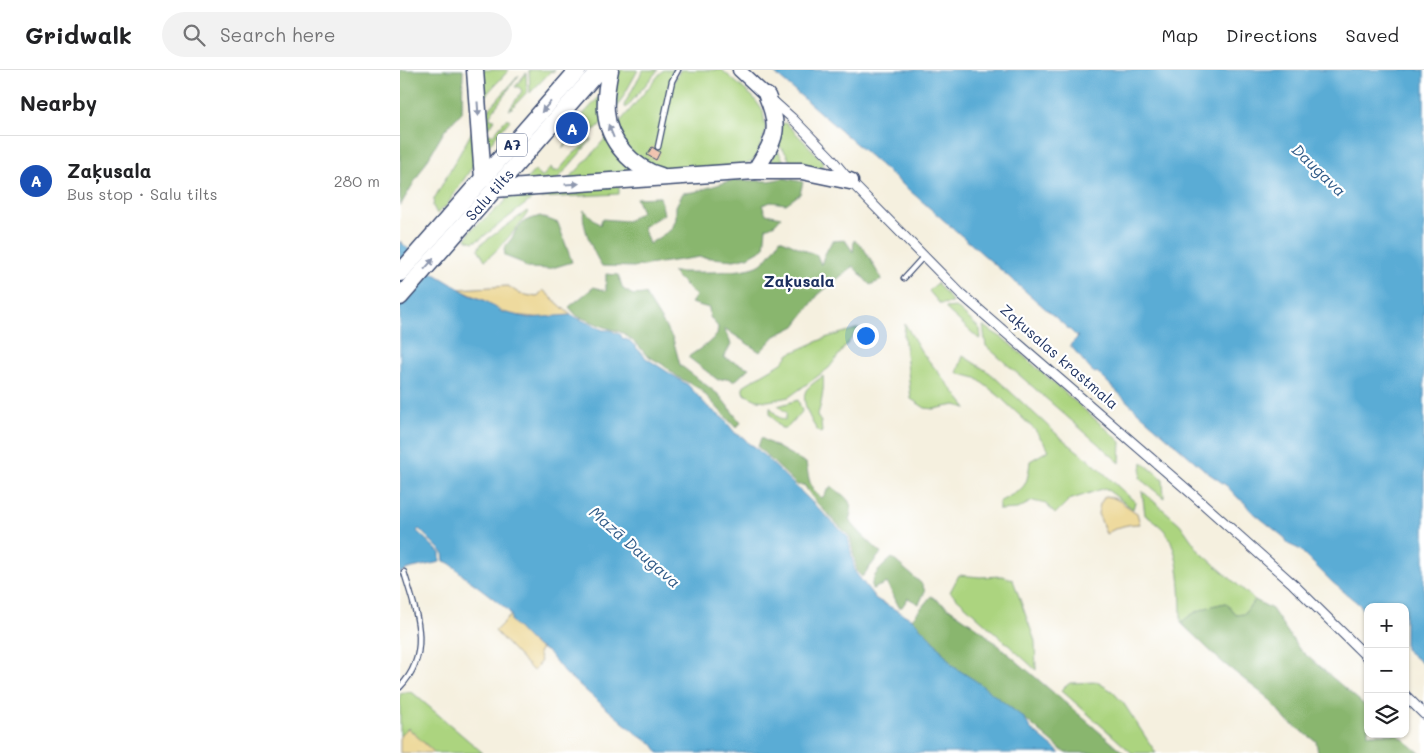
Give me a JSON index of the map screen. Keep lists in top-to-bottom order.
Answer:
{
  "streets": {
    "highway": ["A7", "Salu tilts"],
    "street": ["Zaķusalas krastmala"]
  },
  "districts": ["Zaķusala"],
  "water": ["Daugava", "Mazā Daugava"],
  "page": {
    "header": "Gridwalk",
    "search": "Search here",
    "nav": ["Map", "Directions", "Saved"],
    "heading": "Nearby",
    "pins": "A",
    "list": [
      {
        "mark": "A",
        "name": "Zaķusala",
        "note": "Bus stop · Salu tilts",
        "value": "280 m"
      }
    ],
    "map_buttons": ["+", "−"]
  }
}
